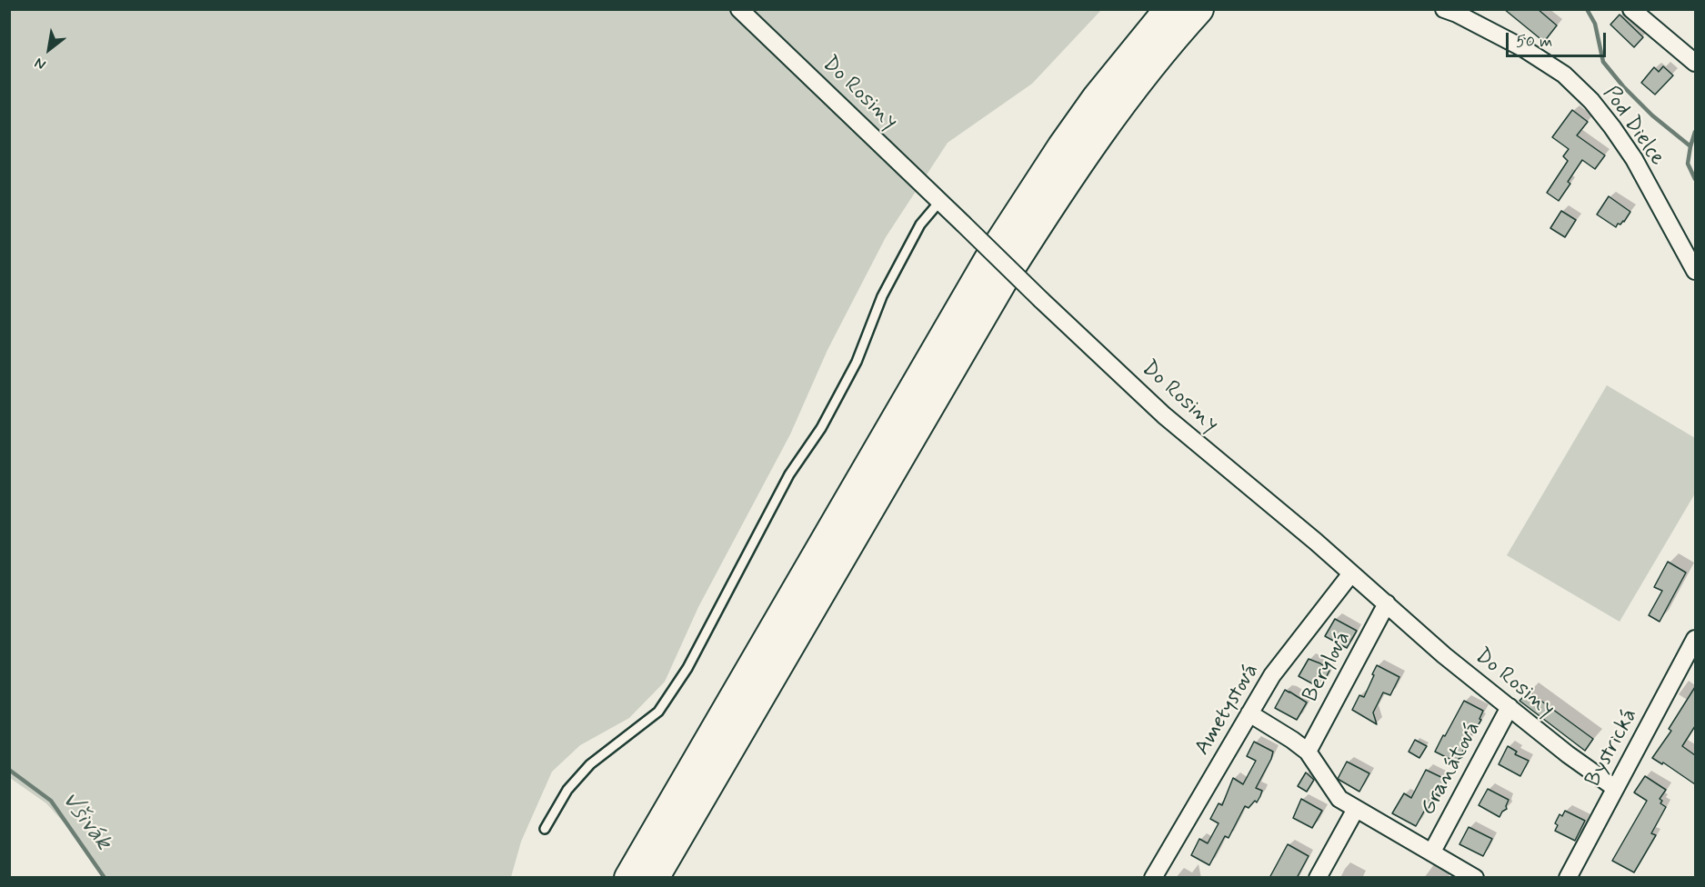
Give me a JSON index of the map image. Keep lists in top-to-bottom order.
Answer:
{
  "streets": {
    "street": [
      "Do Rosiny",
      "Pod Dielce",
      "Berylová",
      "Ametystová",
      "Bystrická",
      "Granátová"
    ]
  },
  "crossings": [
    ["Do Rosiny", "Berylová"],
    ["Do Rosiny", "Ametystová"],
    ["Do Rosiny", "Bystrická"],
    ["Do Rosiny", "Granátová"]
  ],
  "water": ["Všivák"],
  "scale_bar": "50 m",
  "north": "bottom left"
}
